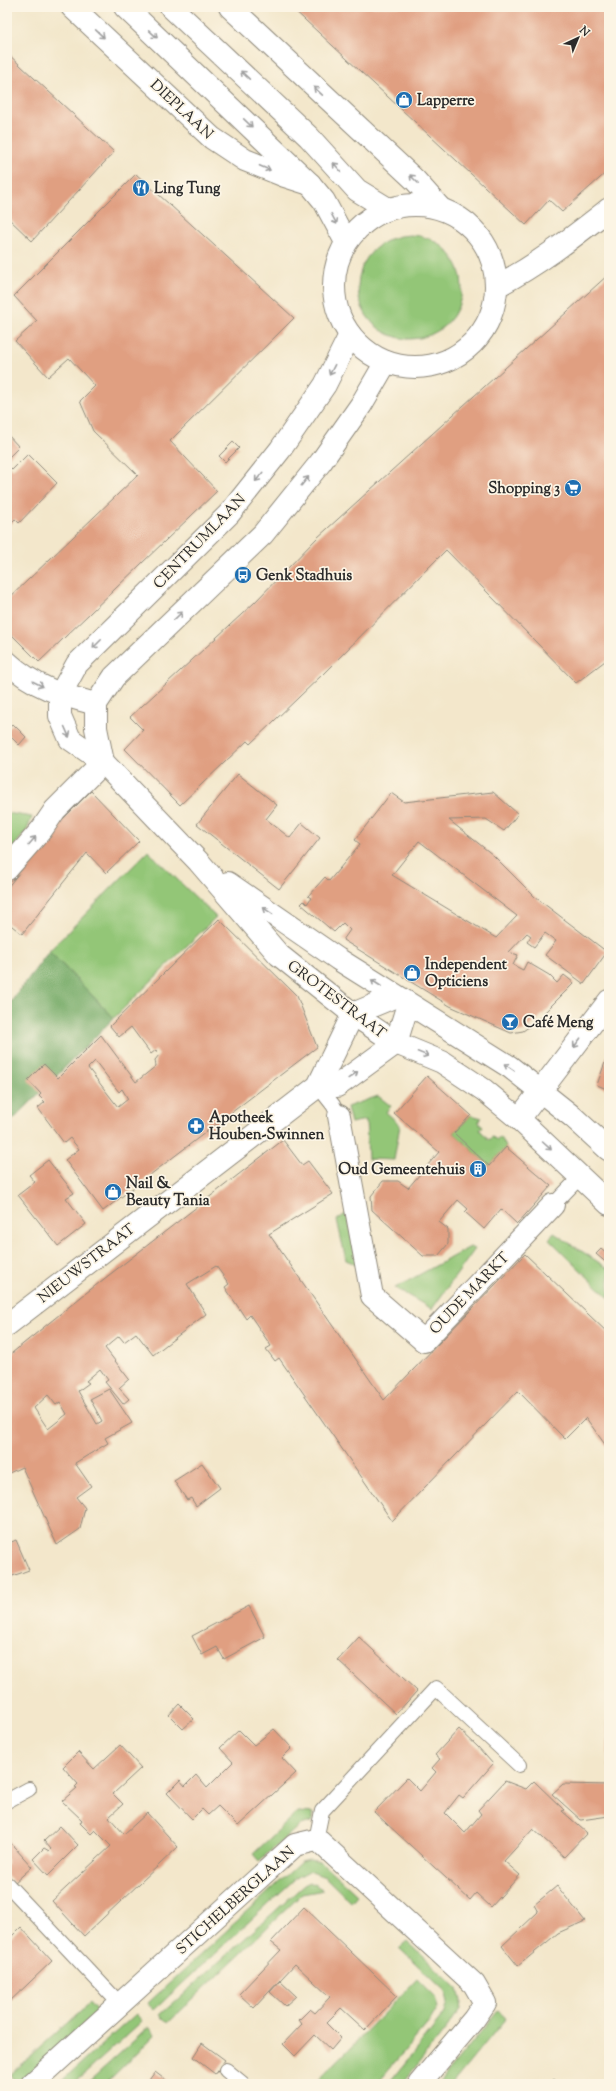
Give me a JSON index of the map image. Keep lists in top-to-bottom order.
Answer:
{
  "streets": {
    "main road": [
      "DIEPLAAN",
      "CENTRUMLAAN",
      "GROTESTRAAT",
      "NIEUWSTRAAT",
      "OUDE MARKT",
      "STICHELBERGLAAN"
    ]
  },
  "crossings": [
    ["CENTRUMLAAN", "GROTESTRAAT"],
    ["GROTESTRAAT", "NIEUWSTRAAT"],
    ["GROTESTRAAT", "OUDE MARKT"],
    ["NIEUWSTRAAT", "OUDE MARKT"]
  ],
  "places": {
    "shop": ["Lapperre", "Independent Opticiens", "Nail & Beauty Tania"],
    "restaurant": ["Ling Tung"],
    "supermarket": ["Shopping 3"],
    "bus stop": ["Genk Stadhuis"],
    "bar": ["Café Meng"],
    "pharmacy": ["Apotheek Houben-Swinnen"],
    "building": ["Oud Gemeentehuis"]
  },
  "north": "top right"
}
